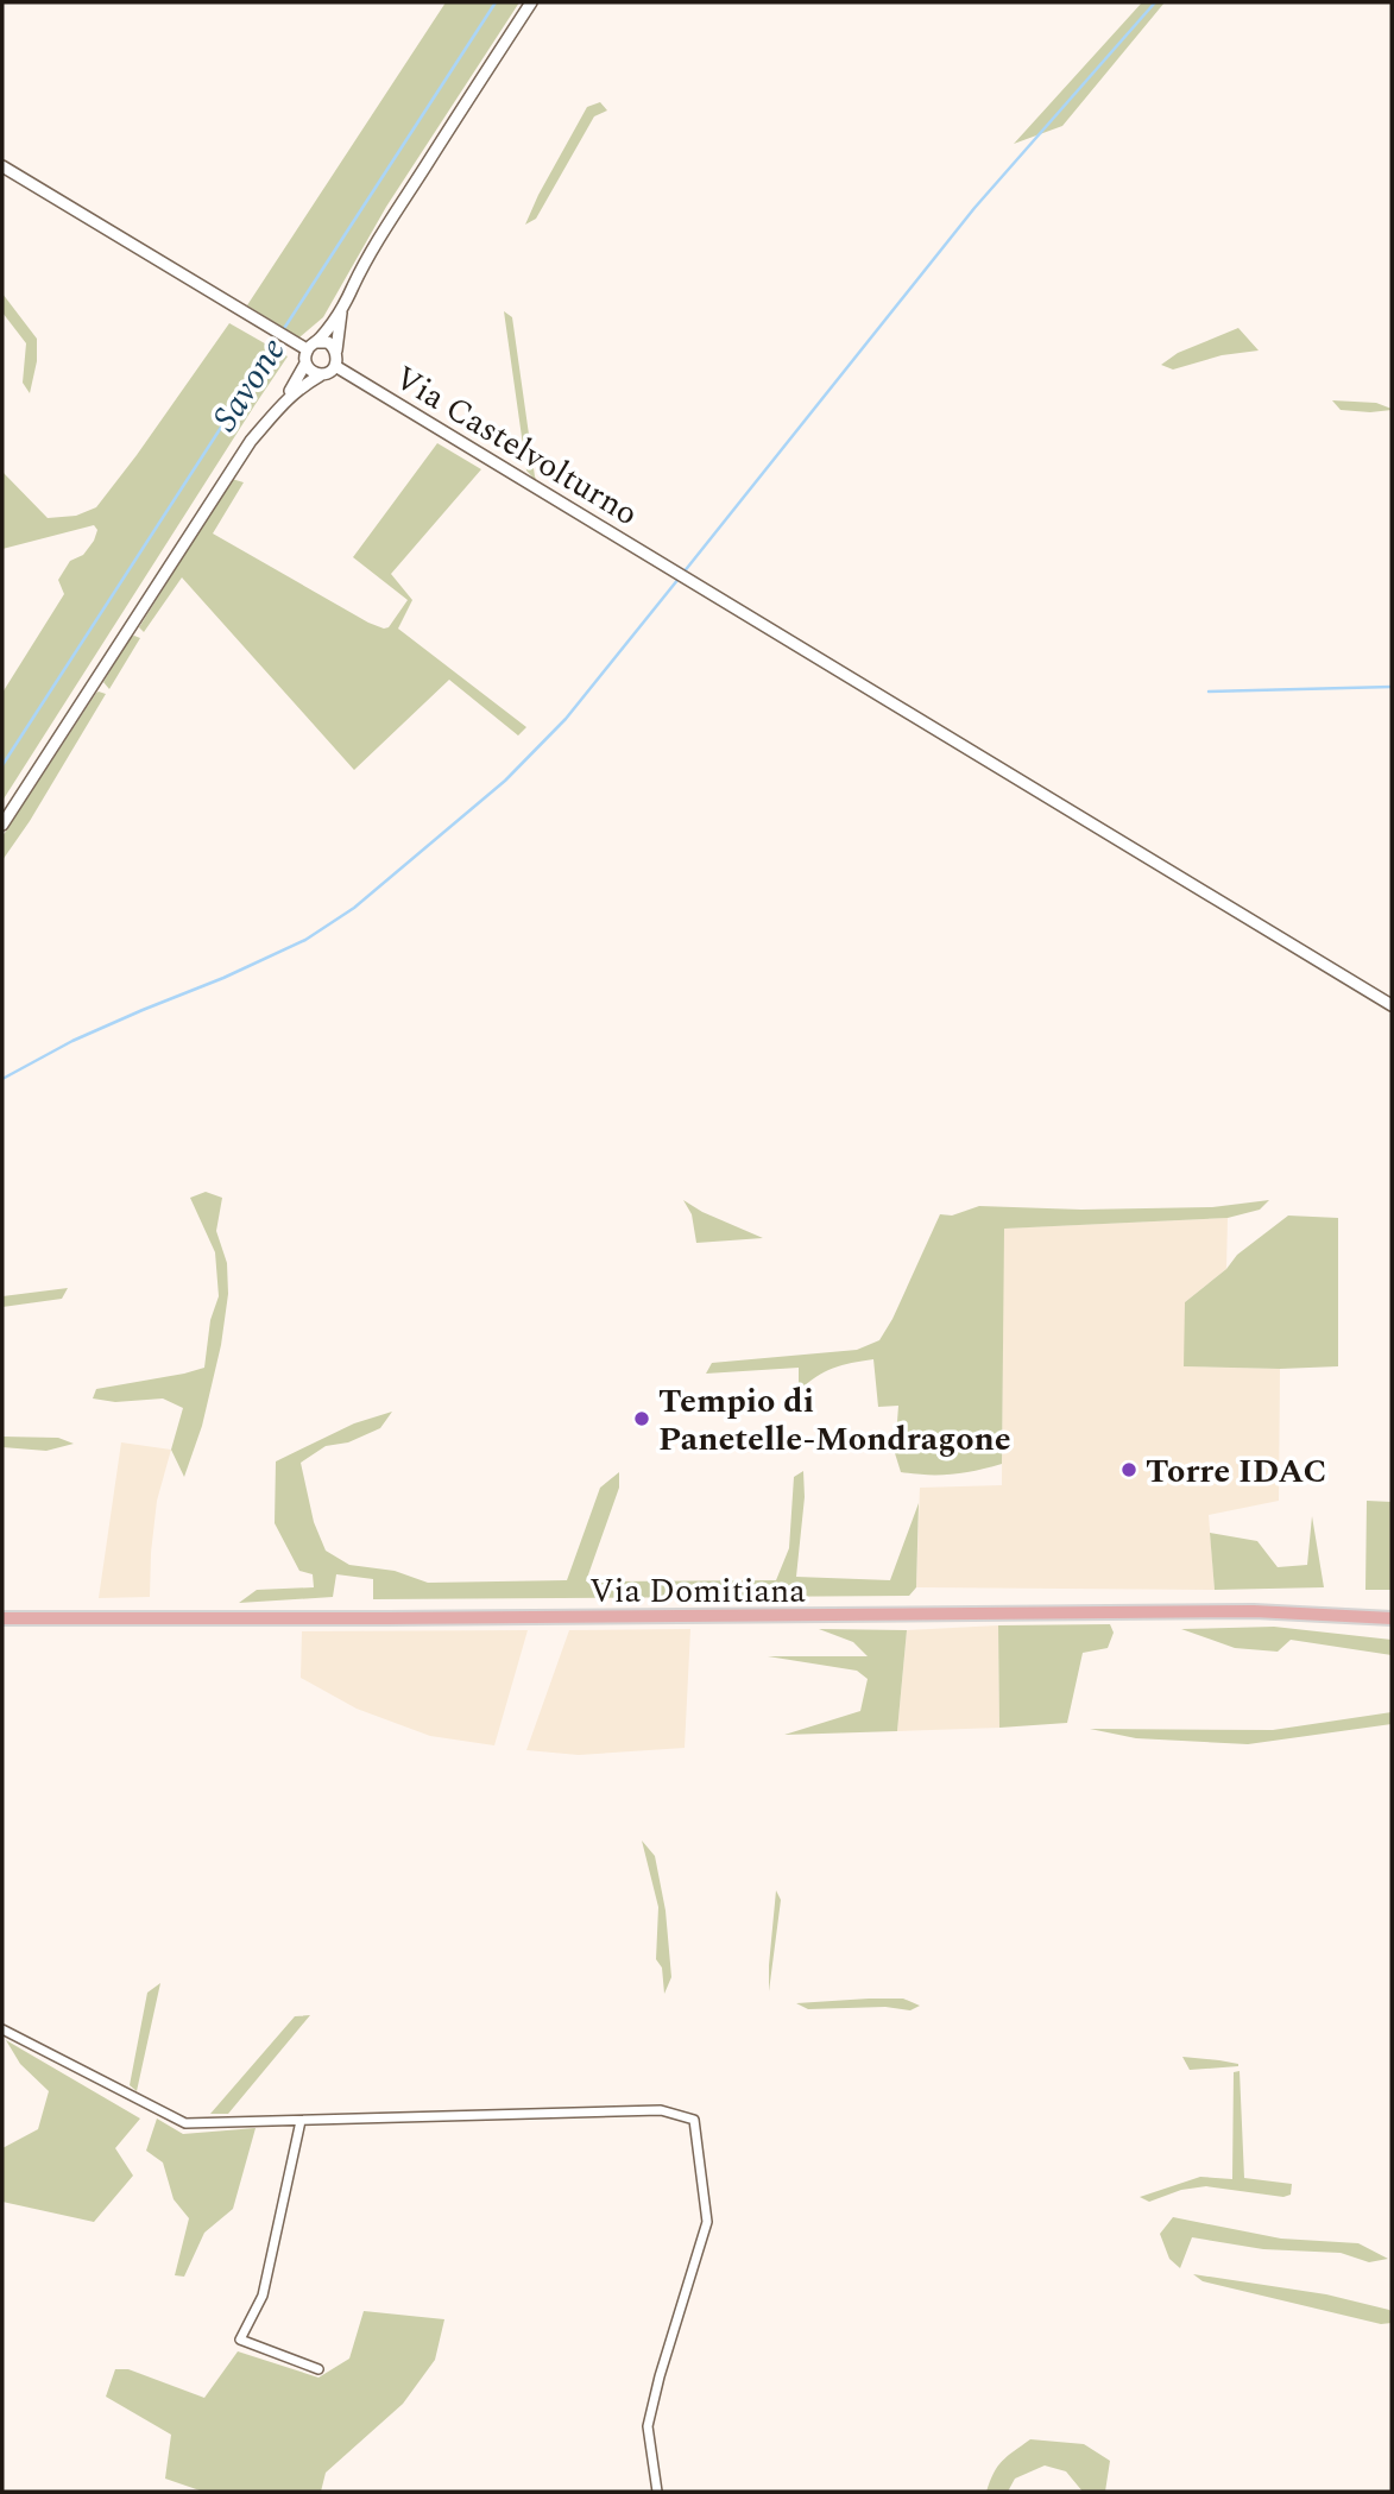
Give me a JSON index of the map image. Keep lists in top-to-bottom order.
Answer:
{
  "streets": {
    "main road": ["Via Domitiana"],
    "street": ["Via Castelvolturno"]
  },
  "water": ["Savone"],
  "places": ["Tempio di Panetelle-Mondragone", "Torre IDAC"]
}
